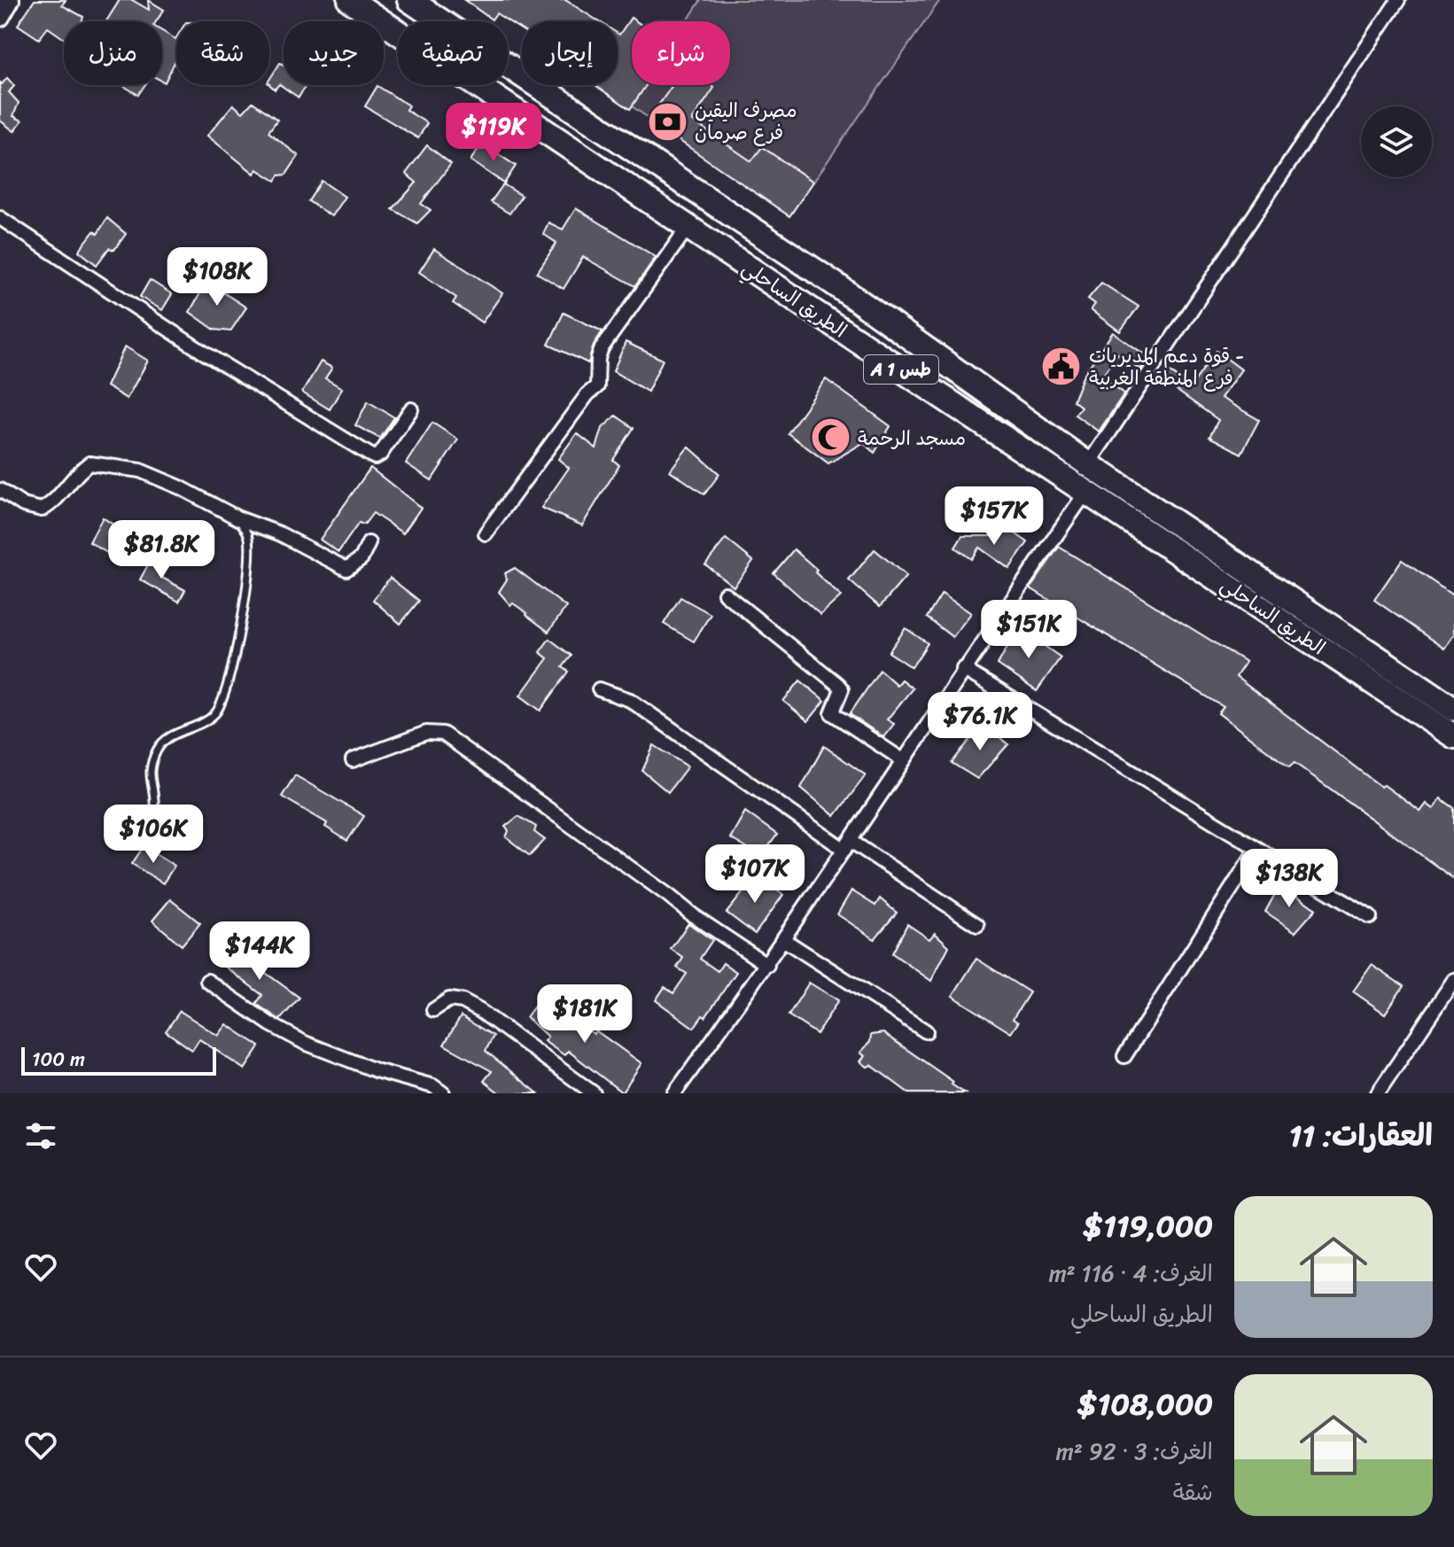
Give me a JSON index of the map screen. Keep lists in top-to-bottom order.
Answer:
{
  "streets": {
    "highway": ["الطريق الساحلي", "A 1 طس"]
  },
  "places": {
    "bank": ["مصرف اليقين فرع صرمان"],
    "public building": ["قوة دعم المديريات - فرع المنطقة الغربية"],
    "mosque": ["مسجد الرحمة"]
  },
  "scale_bar": "100 m",
  "page": {
    "chip": [
      "شراء",
      "إيجار",
      "تصفية",
      "جديد",
      "شقة",
      "منزل"
    ],
    "price": [
      "$119K",
      "$108K",
      "$157K",
      "$81.8K",
      "$151K",
      "$76.1K",
      "$106K",
      "$107K",
      "$138K",
      "$144K",
      "$181K"
    ],
    "scale": "100 m",
    "heading": "العقارات: 11",
    "list": [
      {
        "name": "$119,000",
        "note": "الغرف: 4 · 116 m² · الطريق الساحلي"
      },
      {
        "name": "$108,000",
        "note": "الغرف: 3 · 92 m² · شقة"
      }
    ]
  }
}
